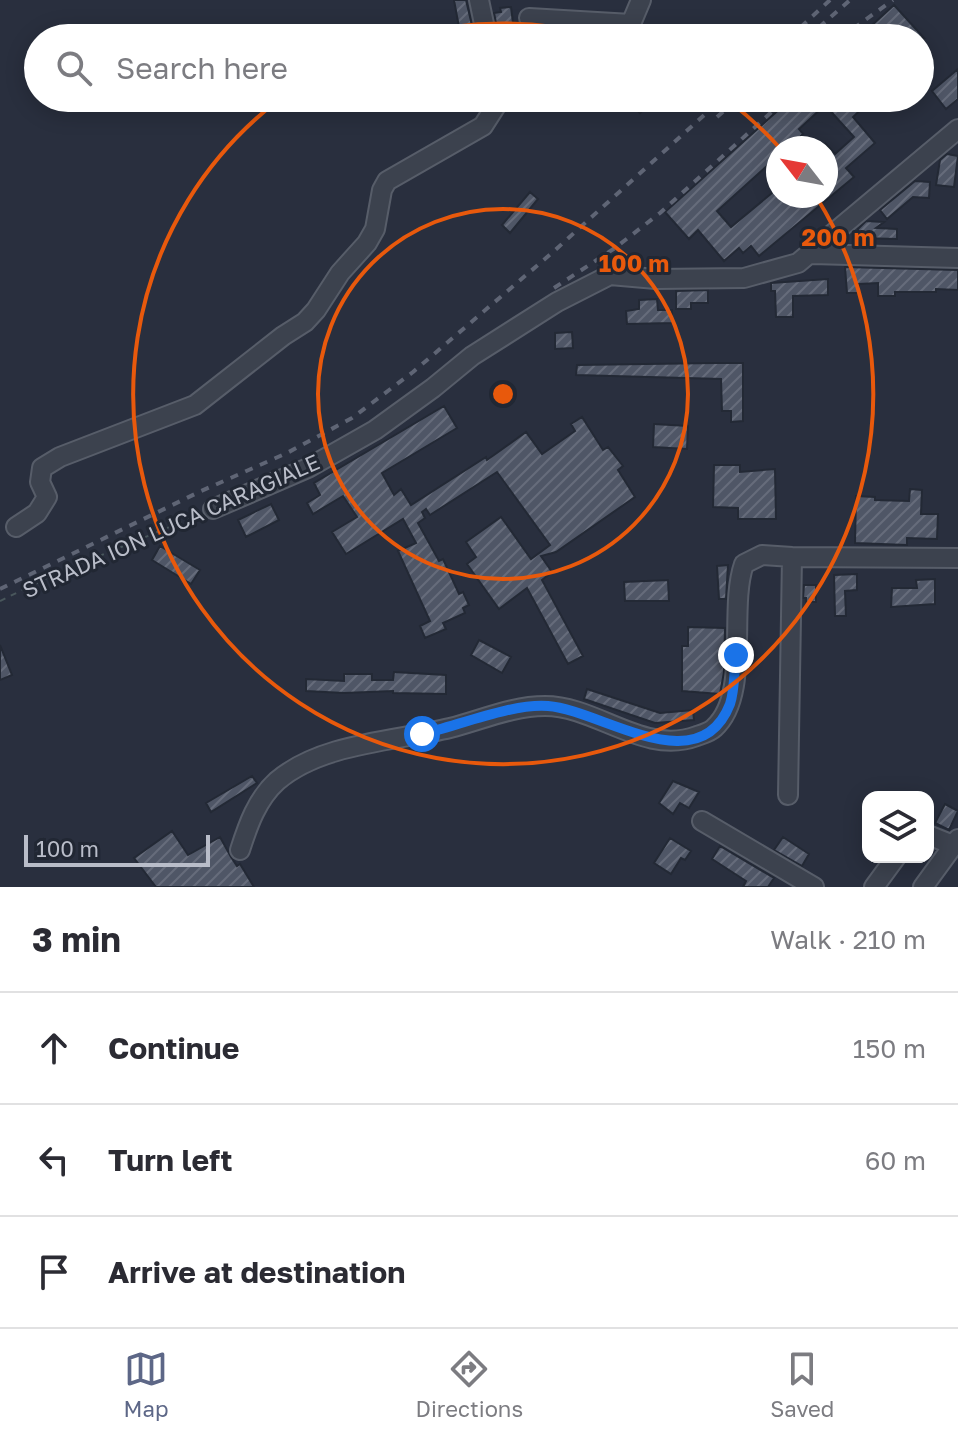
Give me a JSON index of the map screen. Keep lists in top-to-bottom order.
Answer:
{
  "streets": {
    "street": ["STRADA ION LUCA CARAGIALE"]
  },
  "scale_bar": "100 m",
  "north": "top left",
  "page": {
    "search": "Search here",
    "scale": "100 m",
    "heading": ["3 min", "Walk · 210 m"],
    "list": [
      ["Continue", "150 m"],
      ["Turn left", "60 m"],
      "Arrive at destination"
    ],
    "nav": ["Map", "Directions", "Saved"]
  },
  "rings": ["200 m", "100 m"]
}
